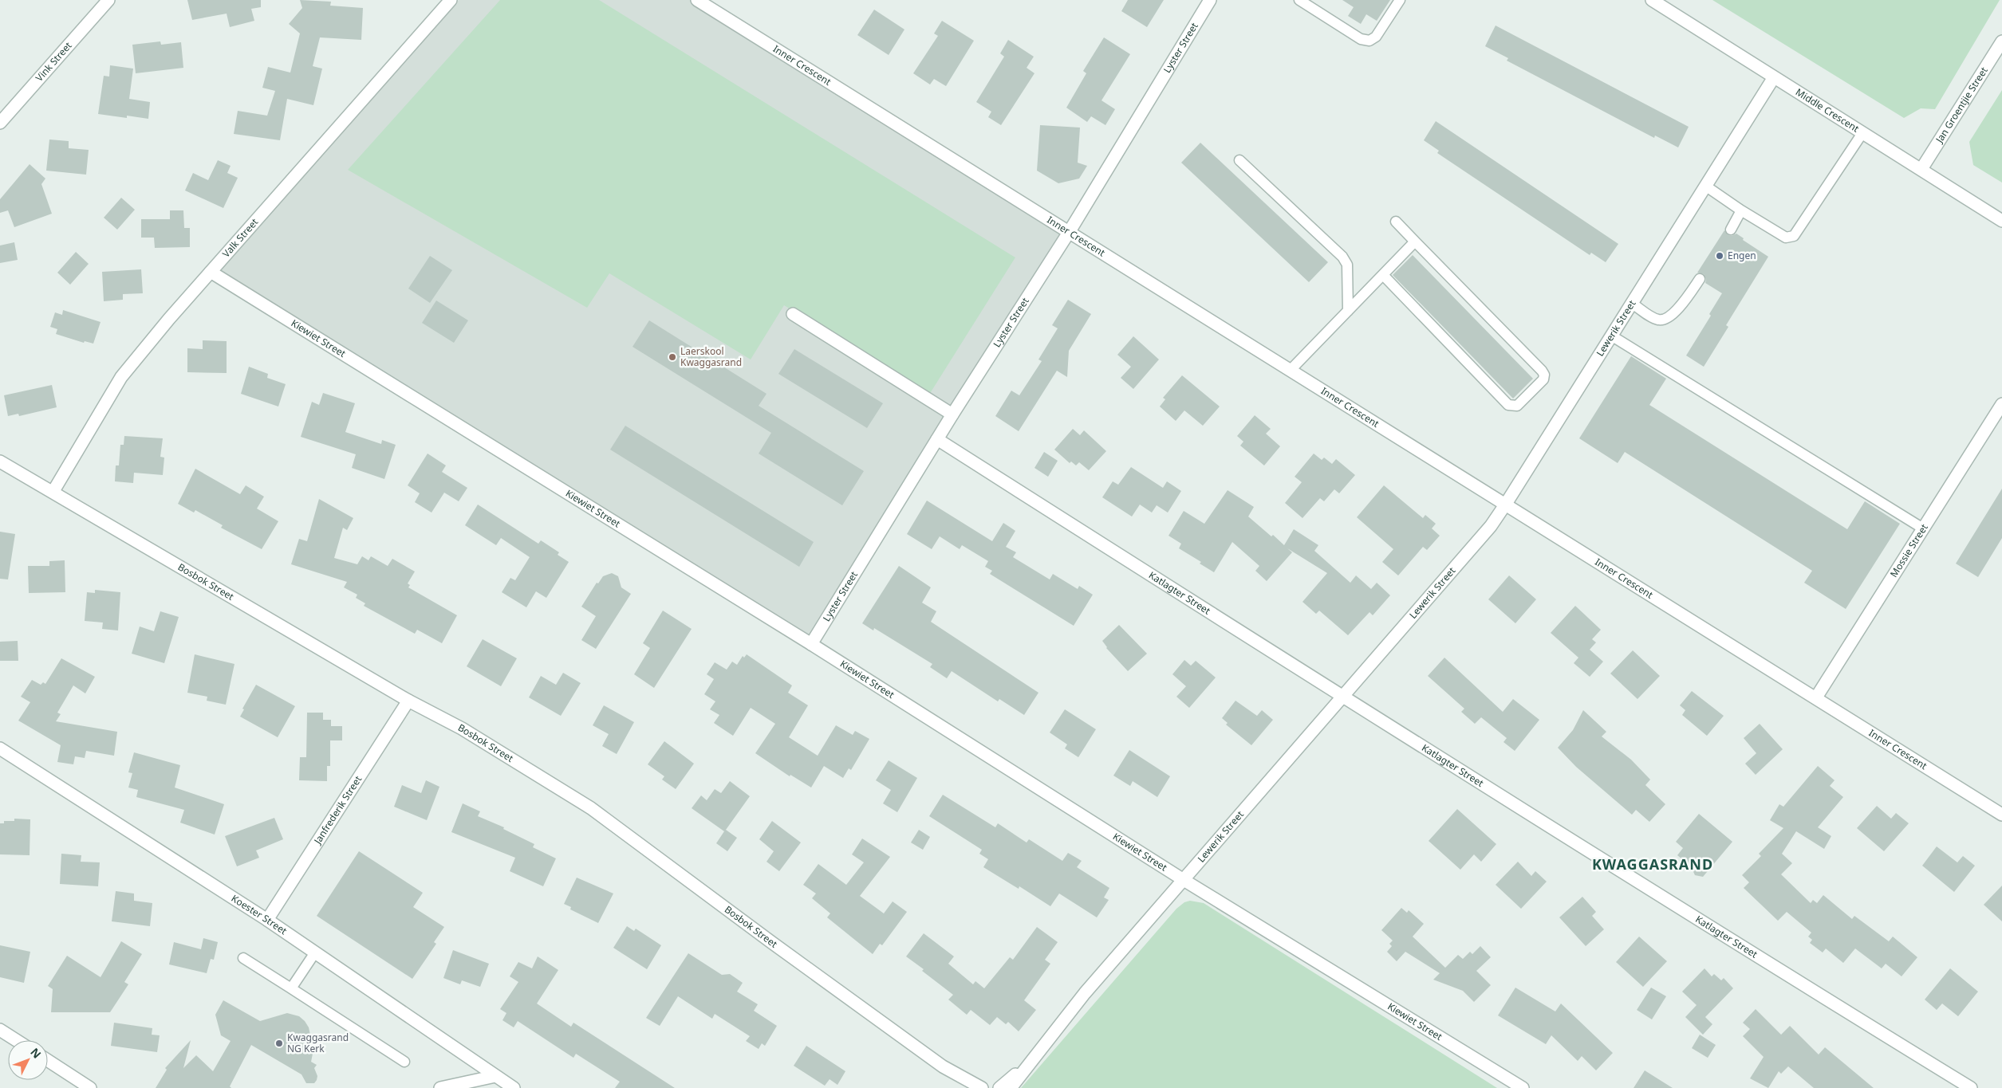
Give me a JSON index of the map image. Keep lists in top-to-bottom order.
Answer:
{
  "streets": {
    "street": [
      "Lyster Street",
      "Vink Street",
      "Inner Crescent",
      "Jan Groentjie Street",
      "Middle Crescent",
      "Valk Street",
      "Lewerik Street",
      "Kiewiet Street",
      "Mossie Street",
      "Bosbok Street",
      "Katlagter Street",
      "Janfrederik Street",
      "Koester Street"
    ]
  },
  "crossings": [
    ["Lyster Street", "Inner Crescent"],
    ["Lyster Street", "Kiewiet Street"],
    ["Lyster Street", "Katlagter Street"],
    ["Inner Crescent", "Lewerik Street"],
    ["Inner Crescent", "Mossie Street"],
    ["Jan Groentjie Street", "Middle Crescent"],
    ["Middle Crescent", "Lewerik Street"],
    ["Valk Street", "Kiewiet Street"],
    ["Valk Street", "Bosbok Street"],
    ["Lewerik Street", "Kiewiet Street"],
    ["Lewerik Street", "Katlagter Street"],
    ["Bosbok Street", "Janfrederik Street"],
    ["Janfrederik Street", "Koester Street"]
  ],
  "districts": ["KWAGGASRAND"],
  "places": ["Engen", "Laerskool Kwaggasrand", "Kwaggasrand NG Kerk"],
  "north": "top right"
}
